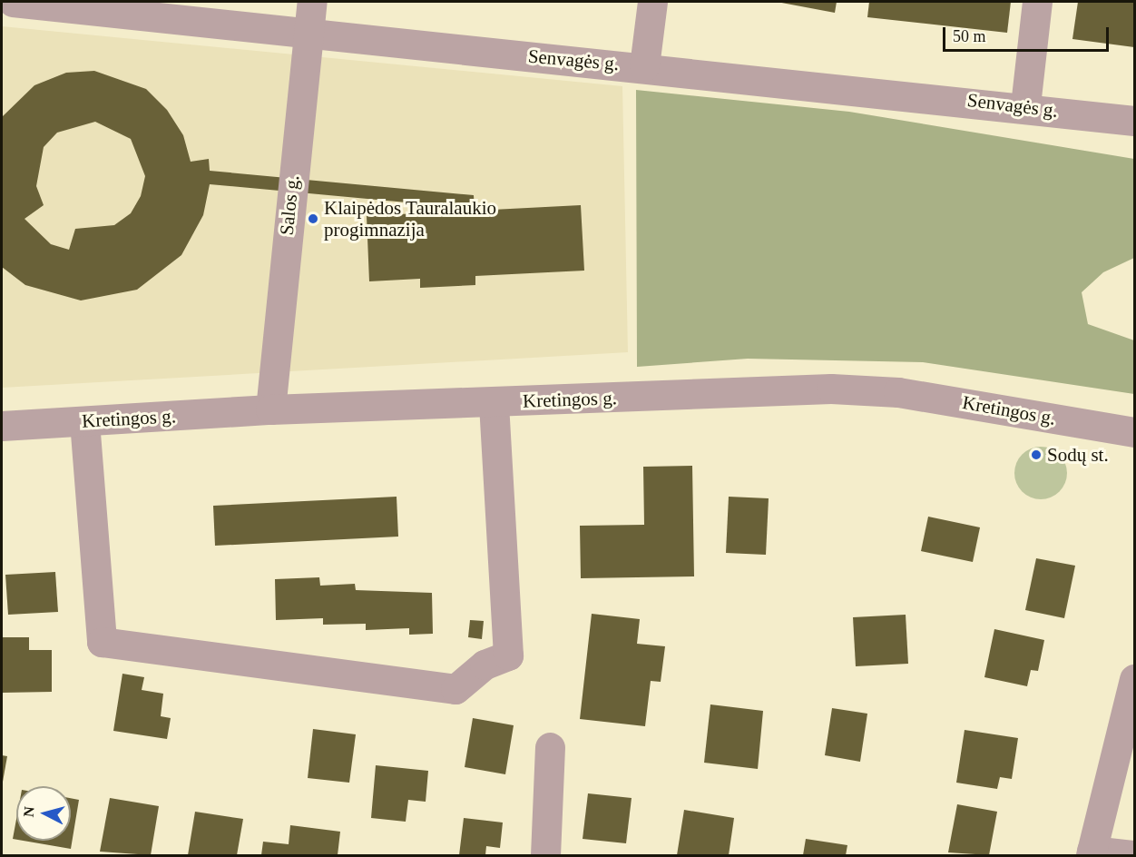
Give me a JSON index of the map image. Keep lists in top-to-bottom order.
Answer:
{
  "streets": {
    "street": ["Senvagės g.", "Salos g.", "Kretingos g."]
  },
  "crossings": [
    ["Senvagės g.", "Salos g."],
    ["Salos g.", "Kretingos g."]
  ],
  "places": ["Klaipėdos Tauralaukio progimnazija", "Sodų st."],
  "scale_bar": "50 m",
  "north": "left"
}
